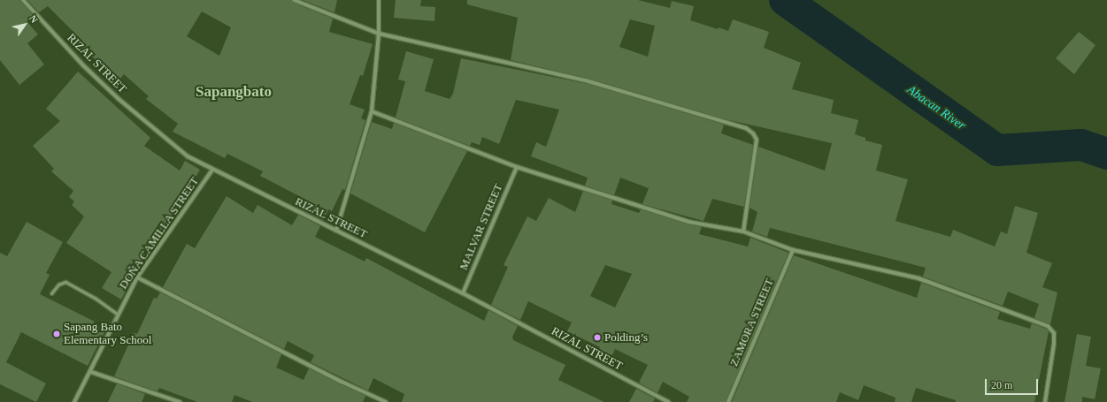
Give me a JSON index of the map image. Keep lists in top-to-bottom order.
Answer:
{
  "streets": {
    "street": [
      "RIZAL STREET",
      "MALVAR STREET",
      "DOÑA CAMILLA STREET",
      "ZAMORA STREET"
    ]
  },
  "crossings": [
    ["RIZAL STREET", "MALVAR STREET"],
    ["RIZAL STREET", "DOÑA CAMILLA STREET"]
  ],
  "districts": ["Sapangbato"],
  "water": ["Abacan River"],
  "places": ["Sapang Bato Elementary School", "Polding’s"],
  "scale_bar": "20 m",
  "north": "top right"
}
